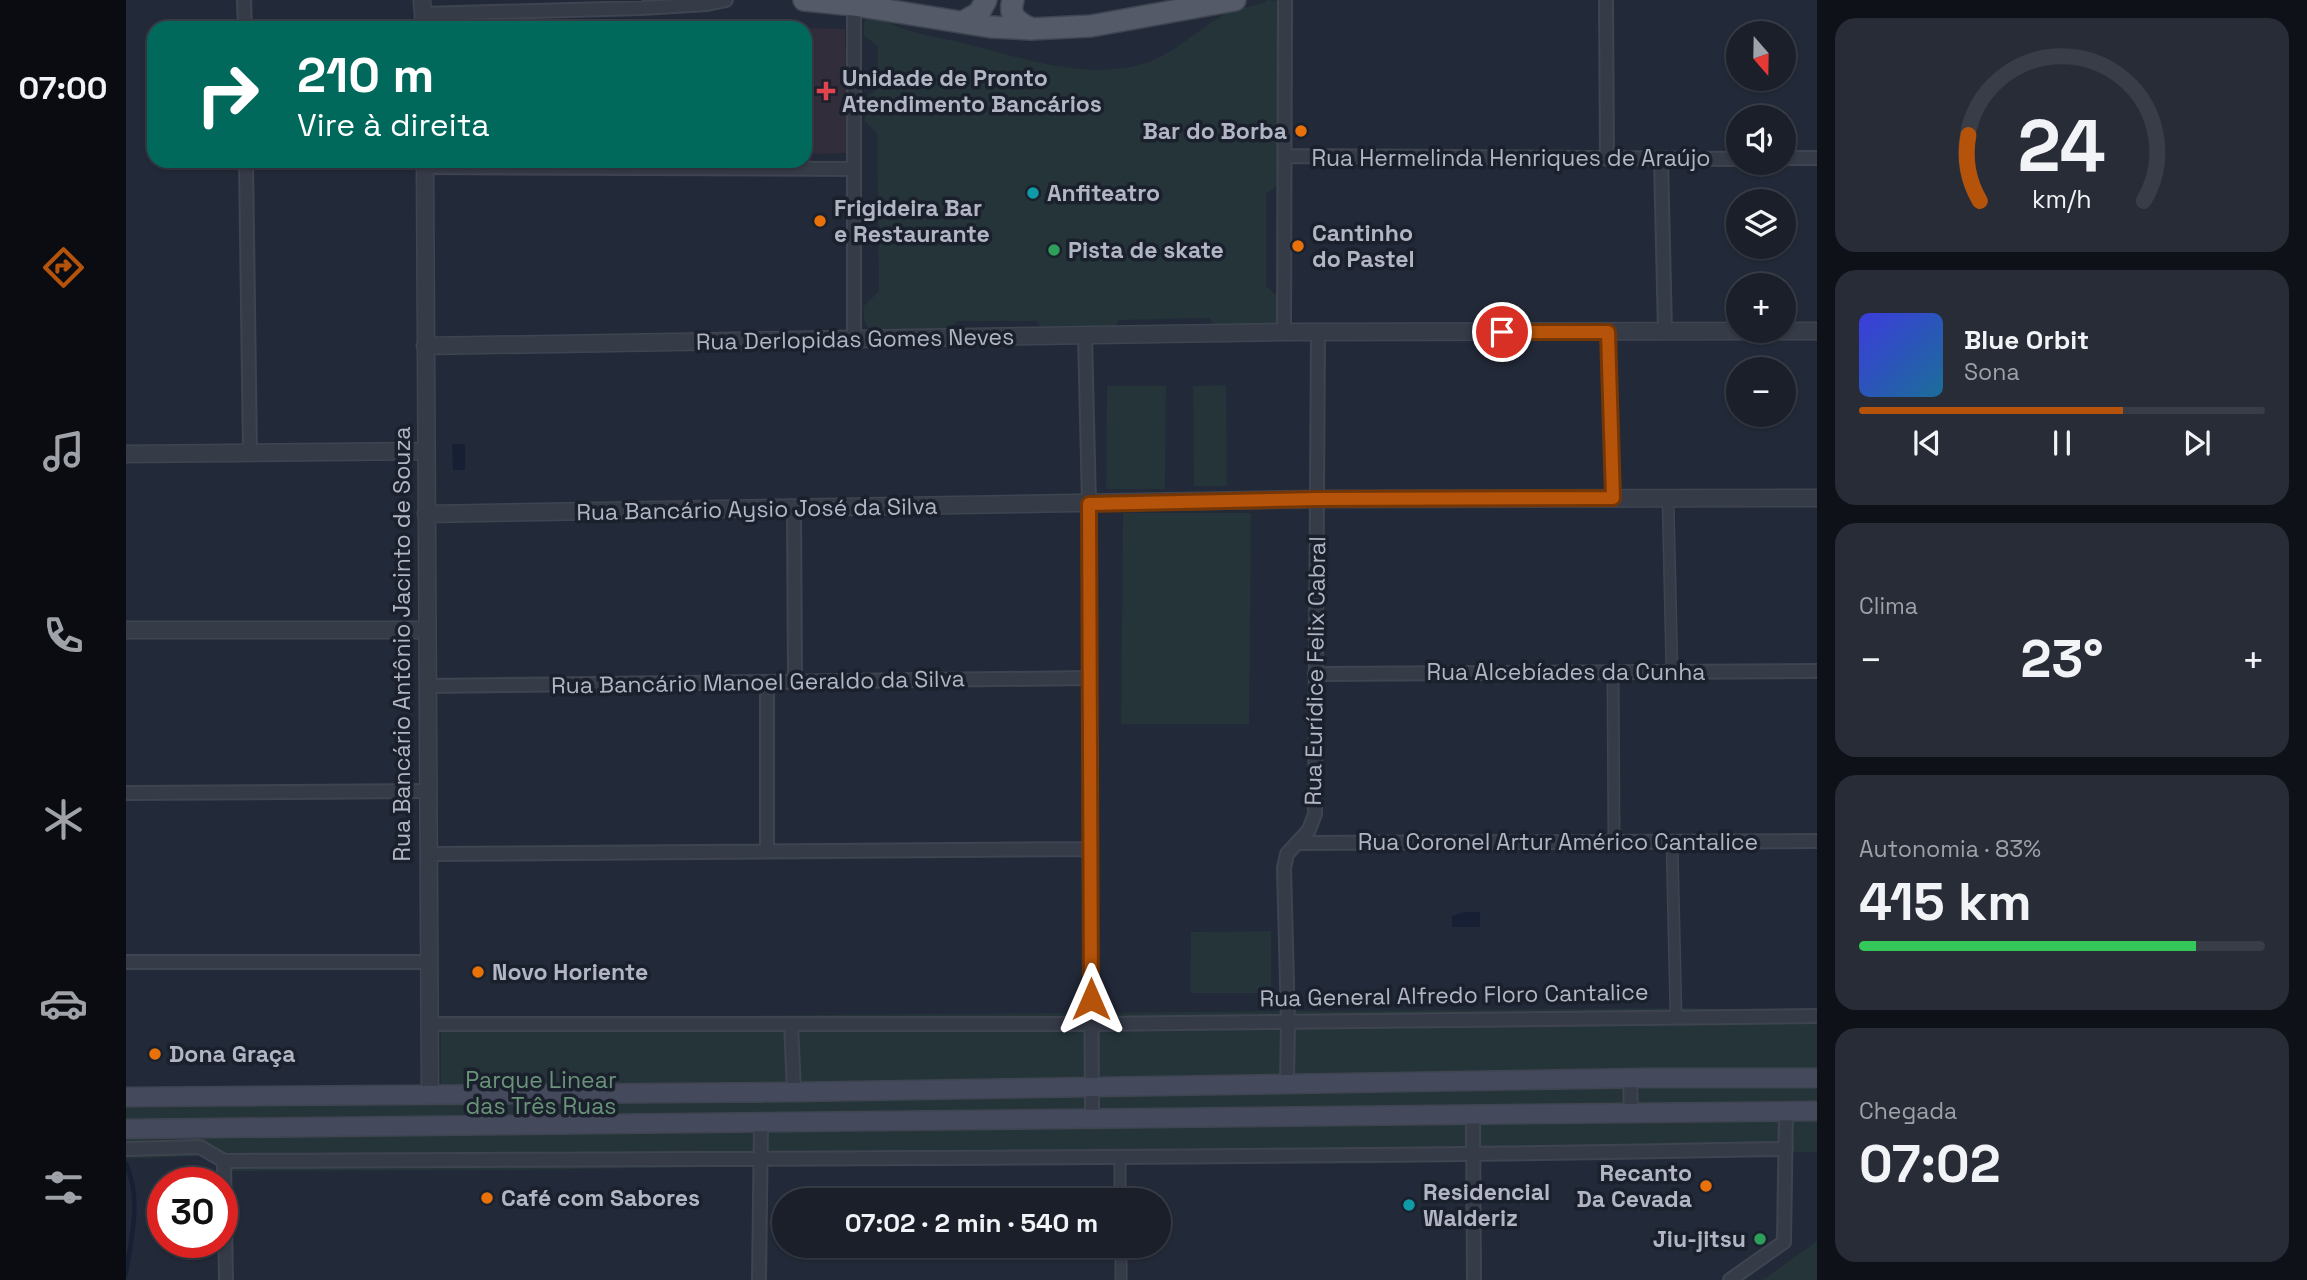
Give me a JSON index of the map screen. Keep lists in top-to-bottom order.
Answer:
{
  "streets": {
    "main road": ["Rua Bancário Antônio Jacinto de Souza"],
    "street": [
      "Rua Hermelinda Henriques de Araújo",
      "Rua Derlopidas Gomes Neves",
      "Rua Bancário Aysio José da Silva",
      "Rua Eurídice Felix Cabral",
      "Rua Alcebíades da Cunha",
      "Rua Bancário Manoel Geraldo da Silva",
      "Rua Coronel Artur Américo Cantalice",
      "Rua General Alfredo Floro Cantalice"
    ]
  },
  "crossings": [
    ["Rua Derlopidas Gomes Neves", "Rua Bancário Antônio Jacinto de Souza"],
    ["Rua Derlopidas Gomes Neves", "Rua Eurídice Felix Cabral"],
    ["Rua Bancário Aysio José da Silva", "Rua Bancário Antônio Jacinto de Souza"],
    ["Rua Bancário Aysio José da Silva", "Rua Eurídice Felix Cabral"],
    ["Rua Bancário Antônio Jacinto de Souza", "Rua Bancário Manoel Geraldo da Silva"],
    ["Rua Bancário Antônio Jacinto de Souza", "Rua General Alfredo Floro Cantalice"],
    ["Rua Eurídice Felix Cabral", "Rua Alcebíades da Cunha"],
    ["Rua Eurídice Felix Cabral", "Rua Coronel Artur Américo Cantalice"],
    ["Rua Eurídice Felix Cabral", "Rua General Alfredo Floro Cantalice"]
  ],
  "parks": ["Parque Linear das Três Ruas"],
  "places": {
    "health": ["Unidade de Pronto Atendimento Bancários"],
    "other": [
      "Bar do Borba",
      "Anfiteatro",
      "Frigideira Bar e Restaurante",
      "Cantinho do Pastel",
      "Pista de skate",
      "Novo Horiente",
      "Dona Graça",
      "Recanto Da Cevada",
      "Café com Sabores",
      "Residencial Walderiz",
      "Jiu-jitsu"
    ]
  },
  "north": "bottom",
  "page": {
    "tabs": "07:00",
    "map_buttons": ["+", "−"],
    "turn": ["210 m", "Vire à direita"],
    "song": ["Blue Orbit", "Sona"],
    "tile": [
      "Clima",
      ["Autonomia · 83%", "415 km"],
      ["Chegada", "07:02"]
    ],
    "heat": ["−", "23°", "+"],
    "limit": "30",
    "trip": "07:02 · 2 min · 540 m",
    "gauge": ["24", "km/h"]
  }
}
